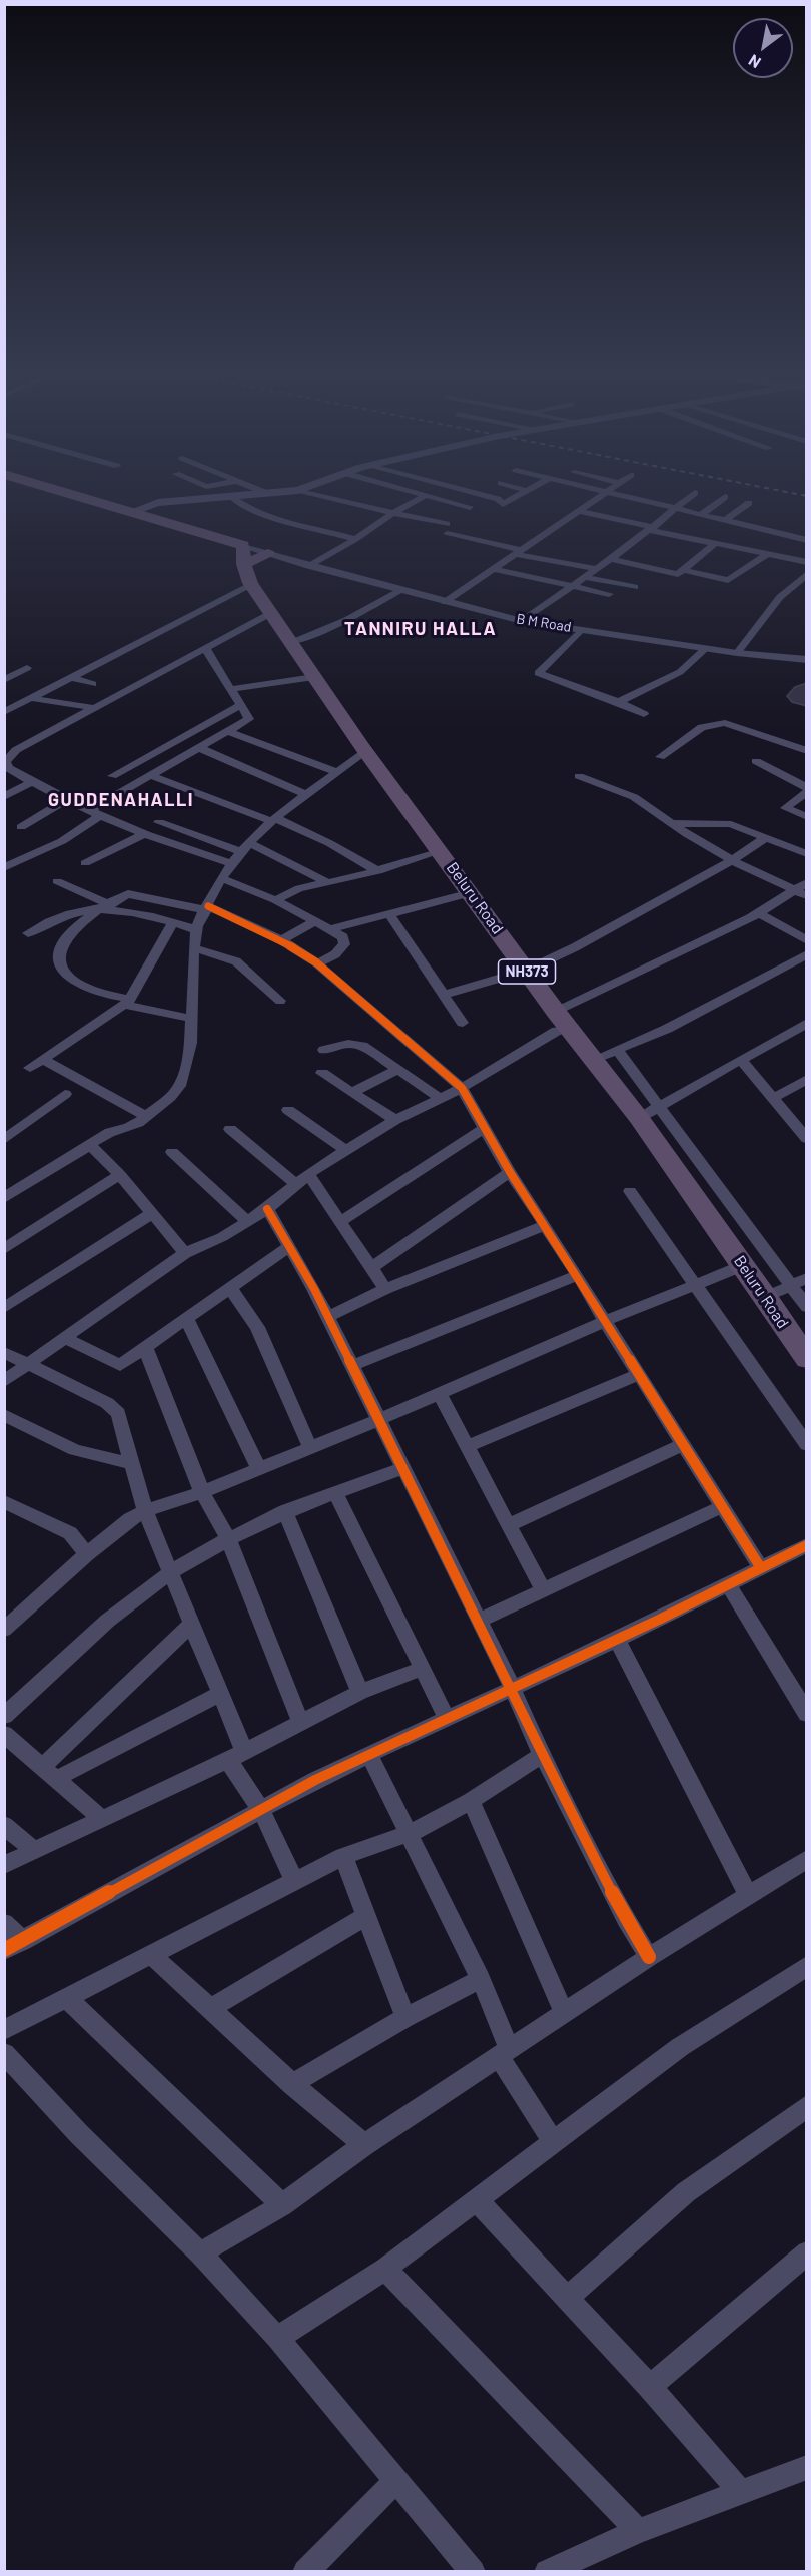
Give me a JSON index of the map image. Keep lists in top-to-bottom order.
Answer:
{
  "streets": {
    "highway": ["Beluru Road", "NH373"],
    "street": ["B M Road"]
  },
  "districts": ["TANNIRU HALLA", "GUDDENAHALLI"],
  "north": "bottom left"
}
